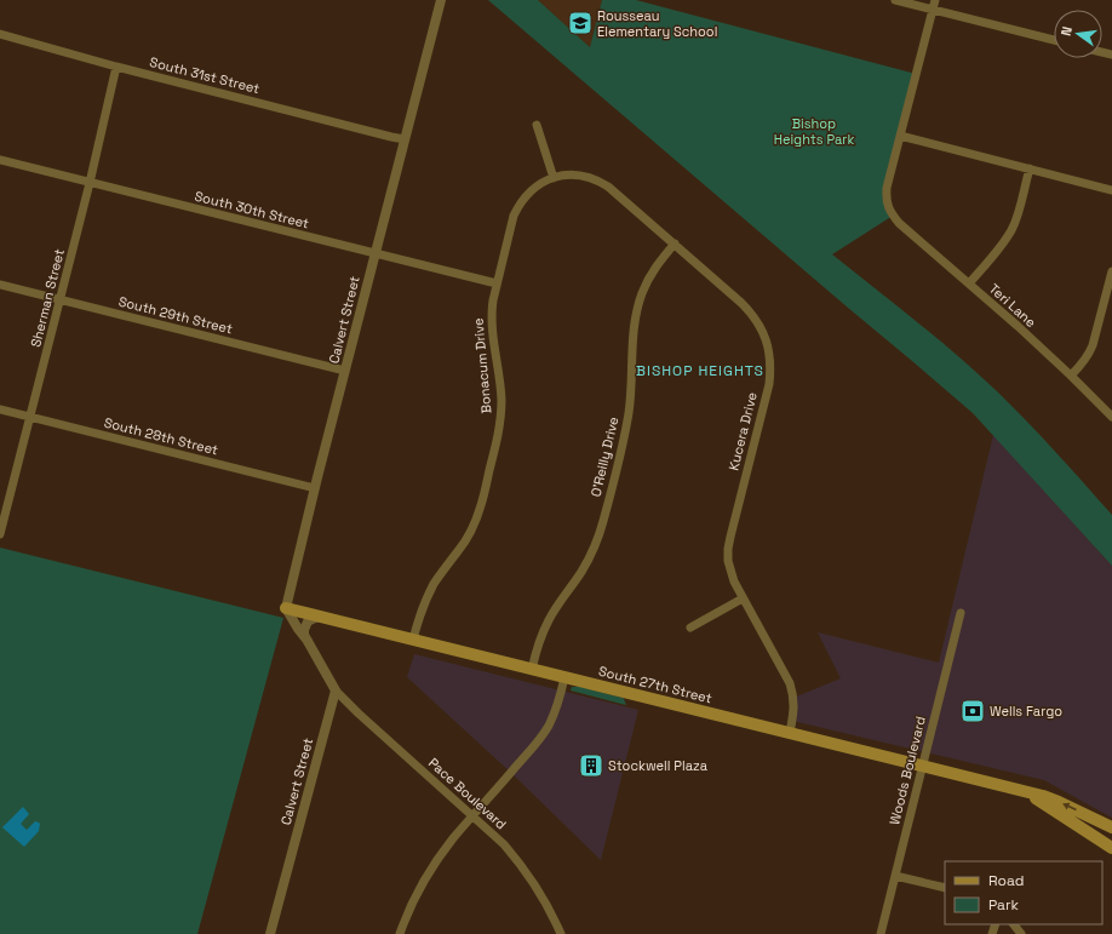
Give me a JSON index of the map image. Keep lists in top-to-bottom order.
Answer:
{
  "streets": {
    "main road": ["South 27th Street"],
    "street": [
      "South 31st Street",
      "South 30th Street",
      "Sherman Street",
      "Teri Lane",
      "South 29th Street",
      "Calvert Street",
      "Bonacum Drive",
      "Kucera Drive",
      "South 28th Street",
      "O'Reilly Drive",
      "Woods Boulevard",
      "Pace Boulevard"
    ]
  },
  "crossings": [
    ["South 31st Street", "Sherman Street"],
    ["South 31st Street", "Calvert Street"],
    ["South 30th Street", "Sherman Street"],
    ["South 30th Street", "Calvert Street"],
    ["South 30th Street", "Bonacum Drive"],
    ["Sherman Street", "South 29th Street"],
    ["Sherman Street", "South 28th Street"],
    ["South 29th Street", "Calvert Street"],
    ["Calvert Street", "South 28th Street"],
    ["Calvert Street", "South 27th Street"],
    ["Calvert Street", "Pace Boulevard"],
    ["Bonacum Drive", "Kucera Drive"],
    ["Bonacum Drive", "South 27th Street"],
    ["Kucera Drive", "O'Reilly Drive"],
    ["Kucera Drive", "South 27th Street"],
    ["O'Reilly Drive", "South 27th Street"],
    ["South 27th Street", "Woods Boulevard"]
  ],
  "districts": ["BISHOP HEIGHTS"],
  "parks": ["Bishop Heights Park"],
  "places": {
    "school or university": ["Rousseau Elementary School"],
    "bank": ["Wells Fargo"],
    "building": ["Stockwell Plaza"]
  },
  "legend": ["Road", "Park"],
  "north": "left"
}
